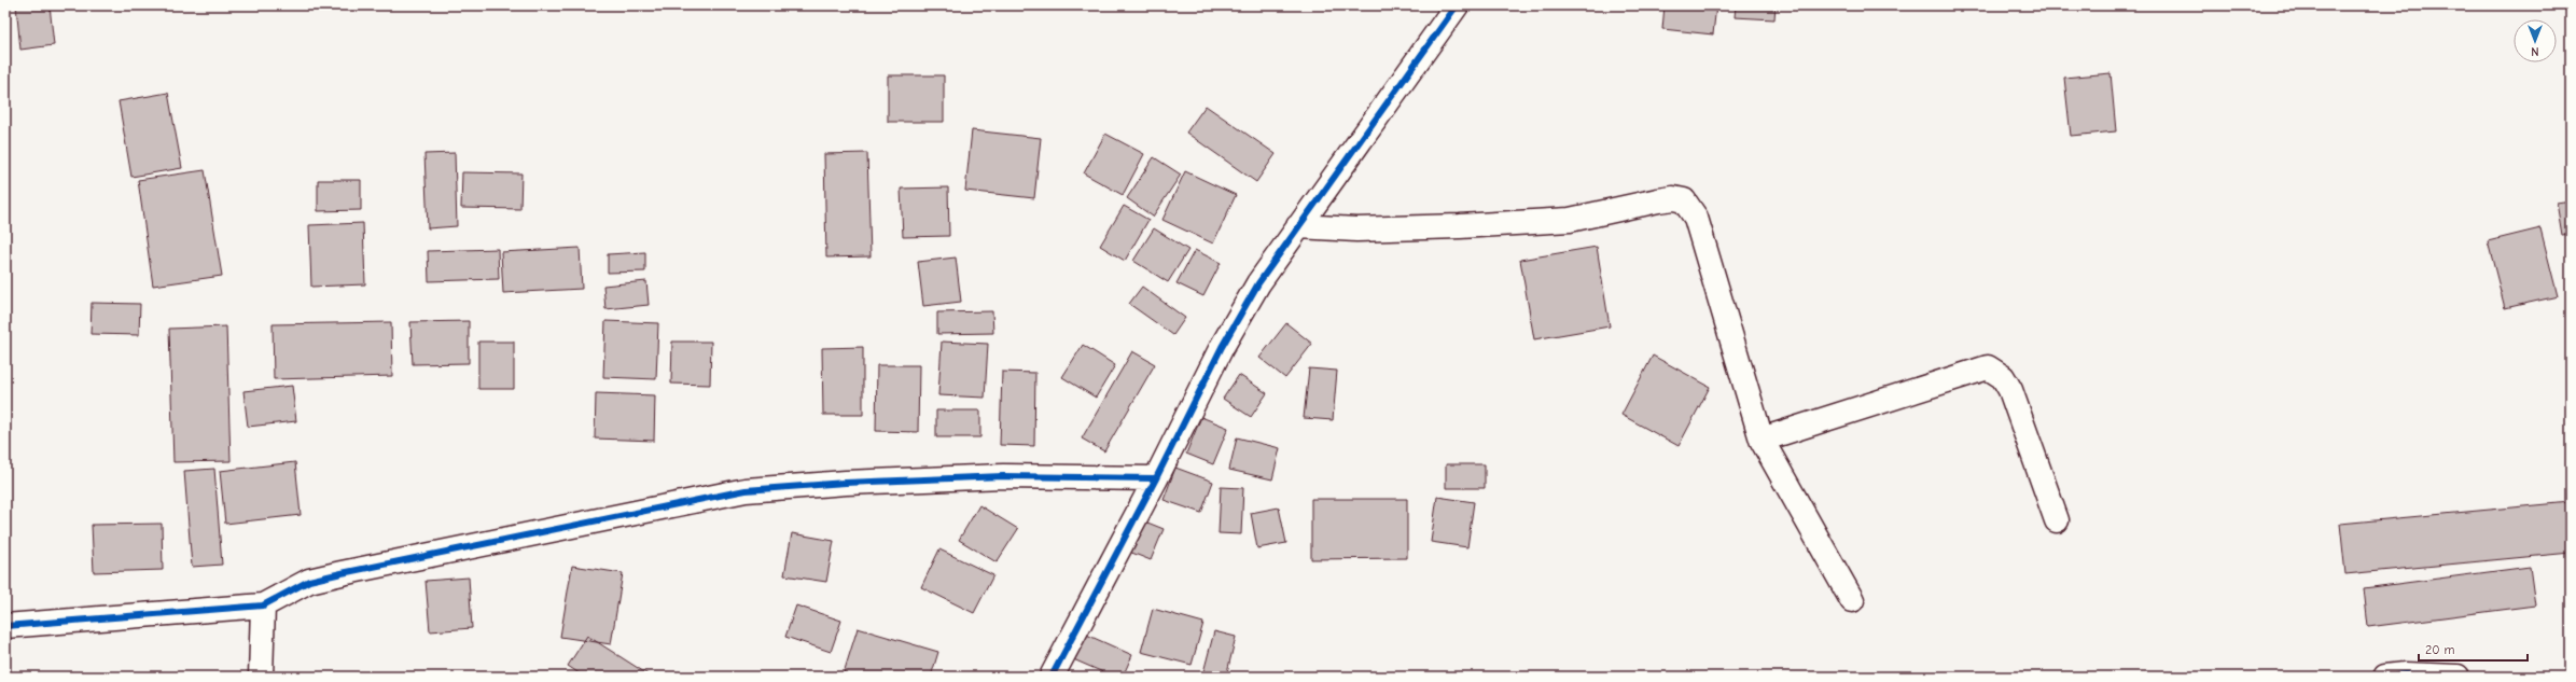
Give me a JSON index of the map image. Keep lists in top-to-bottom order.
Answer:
{
  "scale_bar": "20 m",
  "north": "bottom"
}
